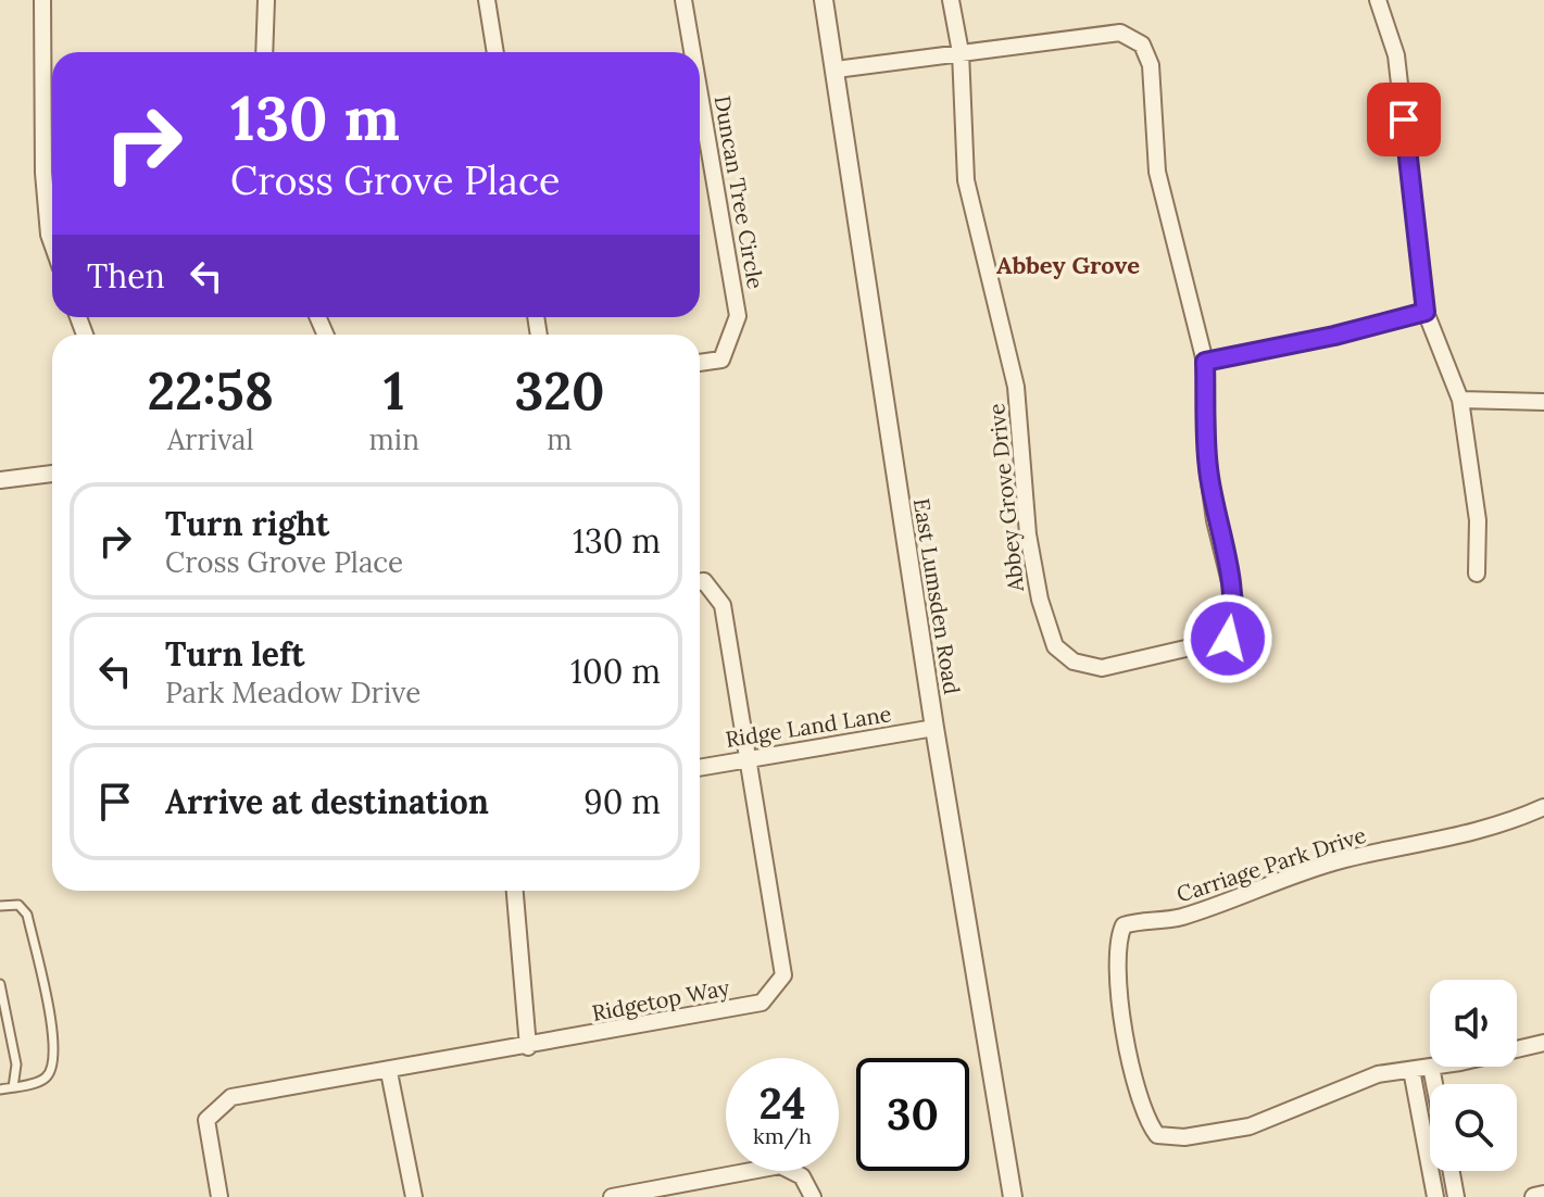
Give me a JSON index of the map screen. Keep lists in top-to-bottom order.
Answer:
{
  "streets": {
    "street": [
      "Duncan Tree Circle",
      "Abbey Grove Drive",
      "East Lumsden Road",
      "Ridge Land Lane",
      "Carriage Park Drive",
      "Ridgetop Way"
    ]
  },
  "crossings": [
    ["Abbey Grove Drive", "East Lumsden Road"],
    ["East Lumsden Road", "Ridge Land Lane"],
    ["Ridge Land Lane", "Ridgetop Way"]
  ],
  "districts": ["Abbey Grove"],
  "page": {
    "turn": ["130 m", "Cross Grove Place"],
    "then": "Then",
    "eta": [
      "22:58",
      "Arrival",
      "1",
      "min",
      "320",
      "m"
    ],
    "list": [
      {
        "name": "Turn right",
        "note": "Cross Grove Place",
        "value": "130 m"
      },
      {
        "name": "Turn left",
        "note": "Park Meadow Drive",
        "value": "100 m"
      },
      {
        "name": "Arrive at destination",
        "value": "90 m"
      }
    ],
    "speed": "24 km/h",
    "limit": "30"
  }
}
